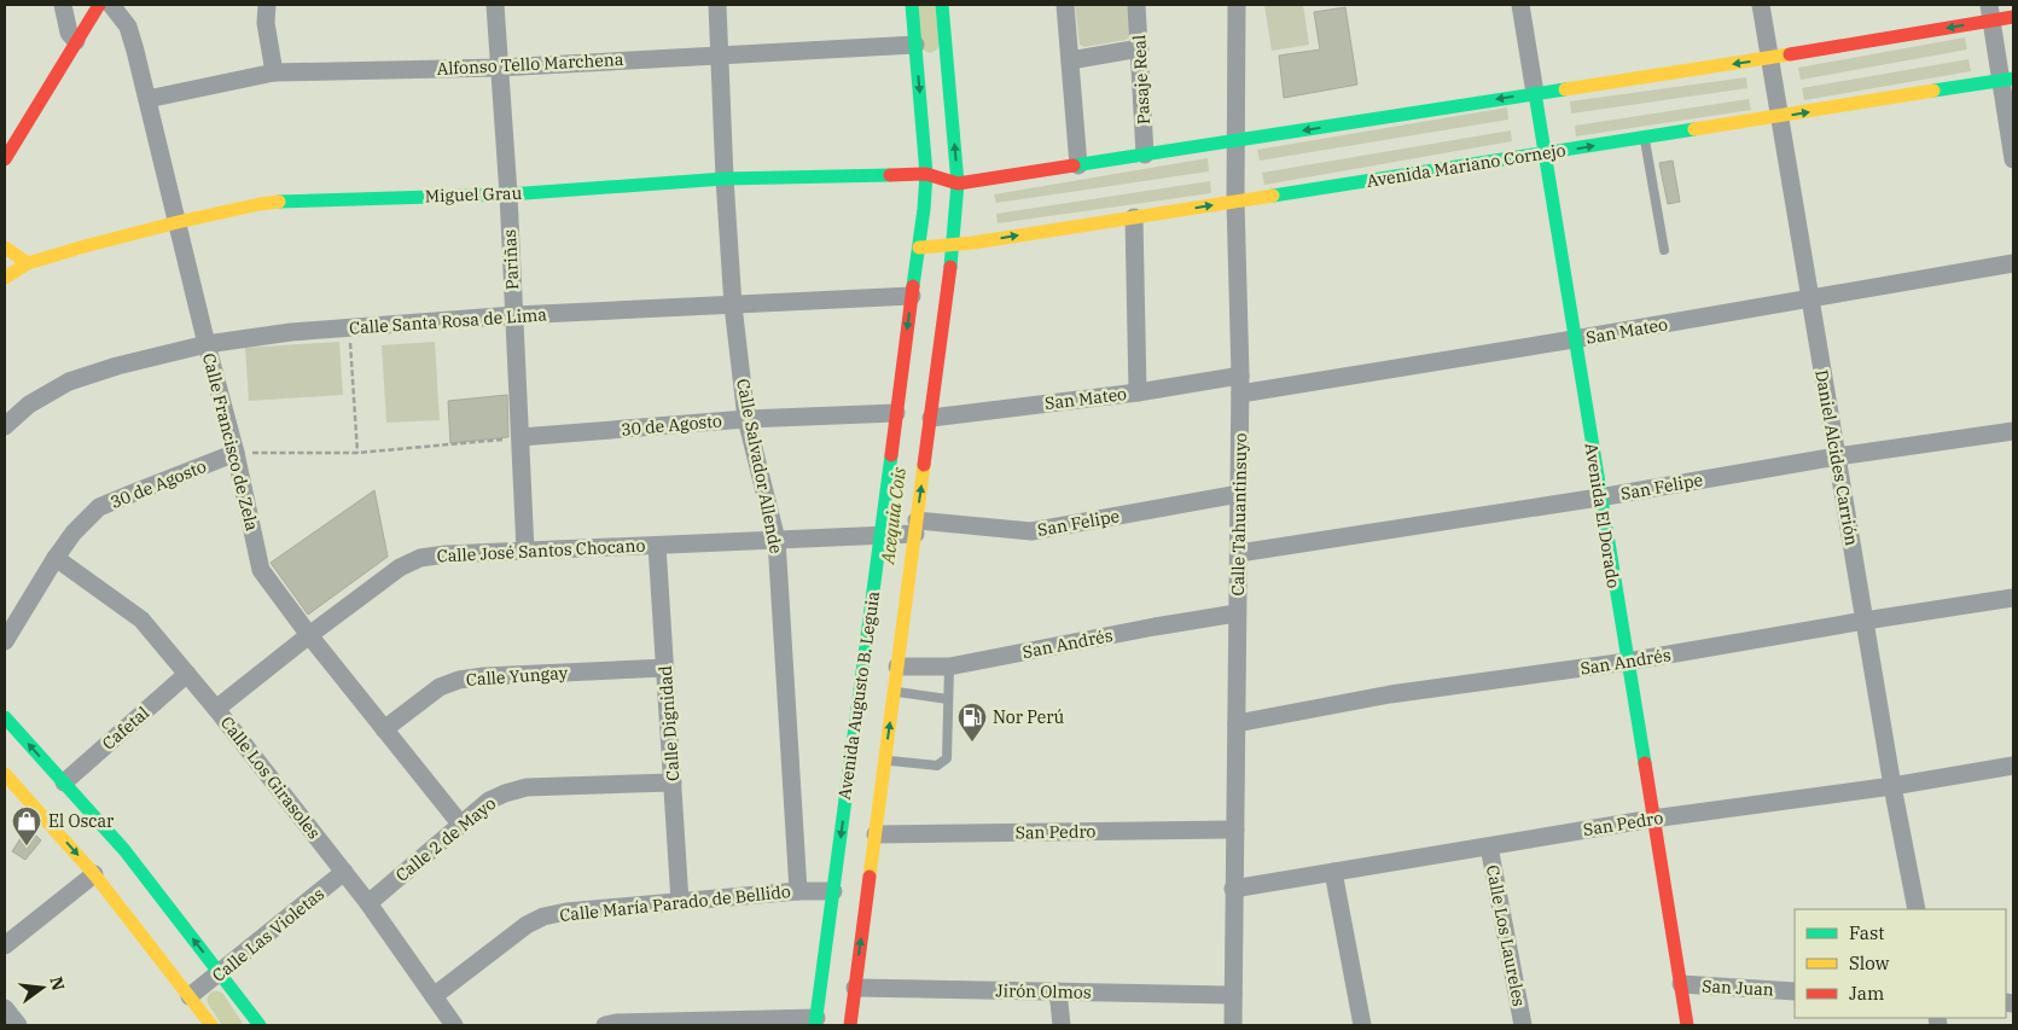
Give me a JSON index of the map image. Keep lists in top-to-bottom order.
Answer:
{
  "streets": {
    "street": [
      "Alfonso Tello Marchena",
      "Pasaje Real",
      "Avenida Mariano Cornejo",
      "Miguel Grau",
      "Pariñas",
      "Calle Santa Rosa de Lima",
      "San Mateo",
      "30 de Agosto",
      "Calle Francisco de Zela",
      "Daniel Alcides Carrión",
      "Calle Salvador Allende",
      "San Felipe",
      "Calle Tahuantinsuyo",
      "Avenida El Dorado",
      "Calle José Santos Chocano",
      "San Andrés",
      "Calle Yungay",
      "Avenida Augusto B. Leguia",
      "Calle Dignidad",
      "Cafetal",
      "Calle Los Girasoles",
      "San Pedro",
      "Calle 2 de Mayo",
      "Calle María Parado de Bellido",
      "Calle Las Violetas",
      "Calle Los Laureles",
      "San Juan",
      "Jirón Olmos"
    ]
  },
  "crossings": [
    ["Alfonso Tello Marchena", "Pariñas"],
    ["Alfonso Tello Marchena", "Calle Francisco de Zela"],
    ["Alfonso Tello Marchena", "Calle Salvador Allende"],
    ["Alfonso Tello Marchena", "Avenida Augusto B. Leguia"],
    ["Avenida Mariano Cornejo", "Daniel Alcides Carrión"],
    ["Avenida Mariano Cornejo", "Calle Tahuantinsuyo"],
    ["Avenida Mariano Cornejo", "Avenida El Dorado"],
    ["Avenida Mariano Cornejo", "Avenida Augusto B. Leguia"],
    ["Miguel Grau", "Pariñas"],
    ["Miguel Grau", "Calle Francisco de Zela"],
    ["Miguel Grau", "Calle Salvador Allende"],
    ["Miguel Grau", "Avenida Augusto B. Leguia"],
    ["Pariñas", "Calle Santa Rosa de Lima"],
    ["Pariñas", "30 de Agosto"],
    ["Pariñas", "Calle José Santos Chocano"],
    ["Calle Santa Rosa de Lima", "Calle Francisco de Zela"],
    ["Calle Santa Rosa de Lima", "Calle Salvador Allende"],
    ["Calle Santa Rosa de Lima", "Avenida Augusto B. Leguia"],
    ["San Mateo", "Daniel Alcides Carrión"],
    ["San Mateo", "Calle Tahuantinsuyo"],
    ["San Mateo", "Avenida El Dorado"],
    ["San Mateo", "Avenida Augusto B. Leguia"],
    ["30 de Agosto", "Calle Francisco de Zela"],
    ["30 de Agosto", "Calle Salvador Allende"],
    ["30 de Agosto", "Avenida Augusto B. Leguia"],
    ["30 de Agosto", "Calle Los Girasoles"],
    ["Calle Francisco de Zela", "Calle José Santos Chocano"],
    ["Calle Francisco de Zela", "Calle Yungay"],
    ["Calle Francisco de Zela", "Calle 2 de Mayo"],
    ["Daniel Alcides Carrión", "San Felipe"],
    ["Daniel Alcides Carrión", "San Andrés"],
    ["Daniel Alcides Carrión", "San Pedro"],
    ["Calle Salvador Allende", "Calle José Santos Chocano"],
    ["Calle Salvador Allende", "Calle María Parado de Bellido"],
    ["San Felipe", "Calle Tahuantinsuyo"],
    ["San Felipe", "Avenida El Dorado"],
    ["San Felipe", "Calle José Santos Chocano"],
    ["San Felipe", "Avenida Augusto B. Leguia"],
    ["Calle Tahuantinsuyo", "San Andrés"],
    ["Calle Tahuantinsuyo", "San Pedro"],
    ["Calle Tahuantinsuyo", "Jirón Olmos"],
    ["Avenida El Dorado", "San Andrés"],
    ["Avenida El Dorado", "San Pedro"],
    ["Avenida El Dorado", "San Juan"],
    ["Calle José Santos Chocano", "Avenida Augusto B. Leguia"],
    ["Calle José Santos Chocano", "Calle Dignidad"],
    ["Calle José Santos Chocano", "Calle Los Girasoles"],
    ["San Andrés", "Avenida Augusto B. Leguia"],
    ["Calle Yungay", "Calle Dignidad"],
    ["Avenida Augusto B. Leguia", "San Pedro"],
    ["Avenida Augusto B. Leguia", "Calle María Parado de Bellido"],
    ["Avenida Augusto B. Leguia", "Jirón Olmos"],
    ["Calle Dignidad", "Calle 2 de Mayo"],
    ["Calle Dignidad", "Calle María Parado de Bellido"],
    ["Cafetal", "Calle Los Girasoles"],
    ["Calle Los Girasoles", "Calle 2 de Mayo"],
    ["Calle Los Girasoles", "Calle María Parado de Bellido"],
    ["Calle Los Girasoles", "Calle Las Violetas"],
    ["San Pedro", "Calle Los Laureles"]
  ],
  "water": ["Acequia Cois"],
  "places": {
    "fuel station": ["Nor Perú"],
    "shop": ["El Oscar"]
  },
  "legend": ["Fast", "Slow", "Jam"],
  "north": "right"
}
